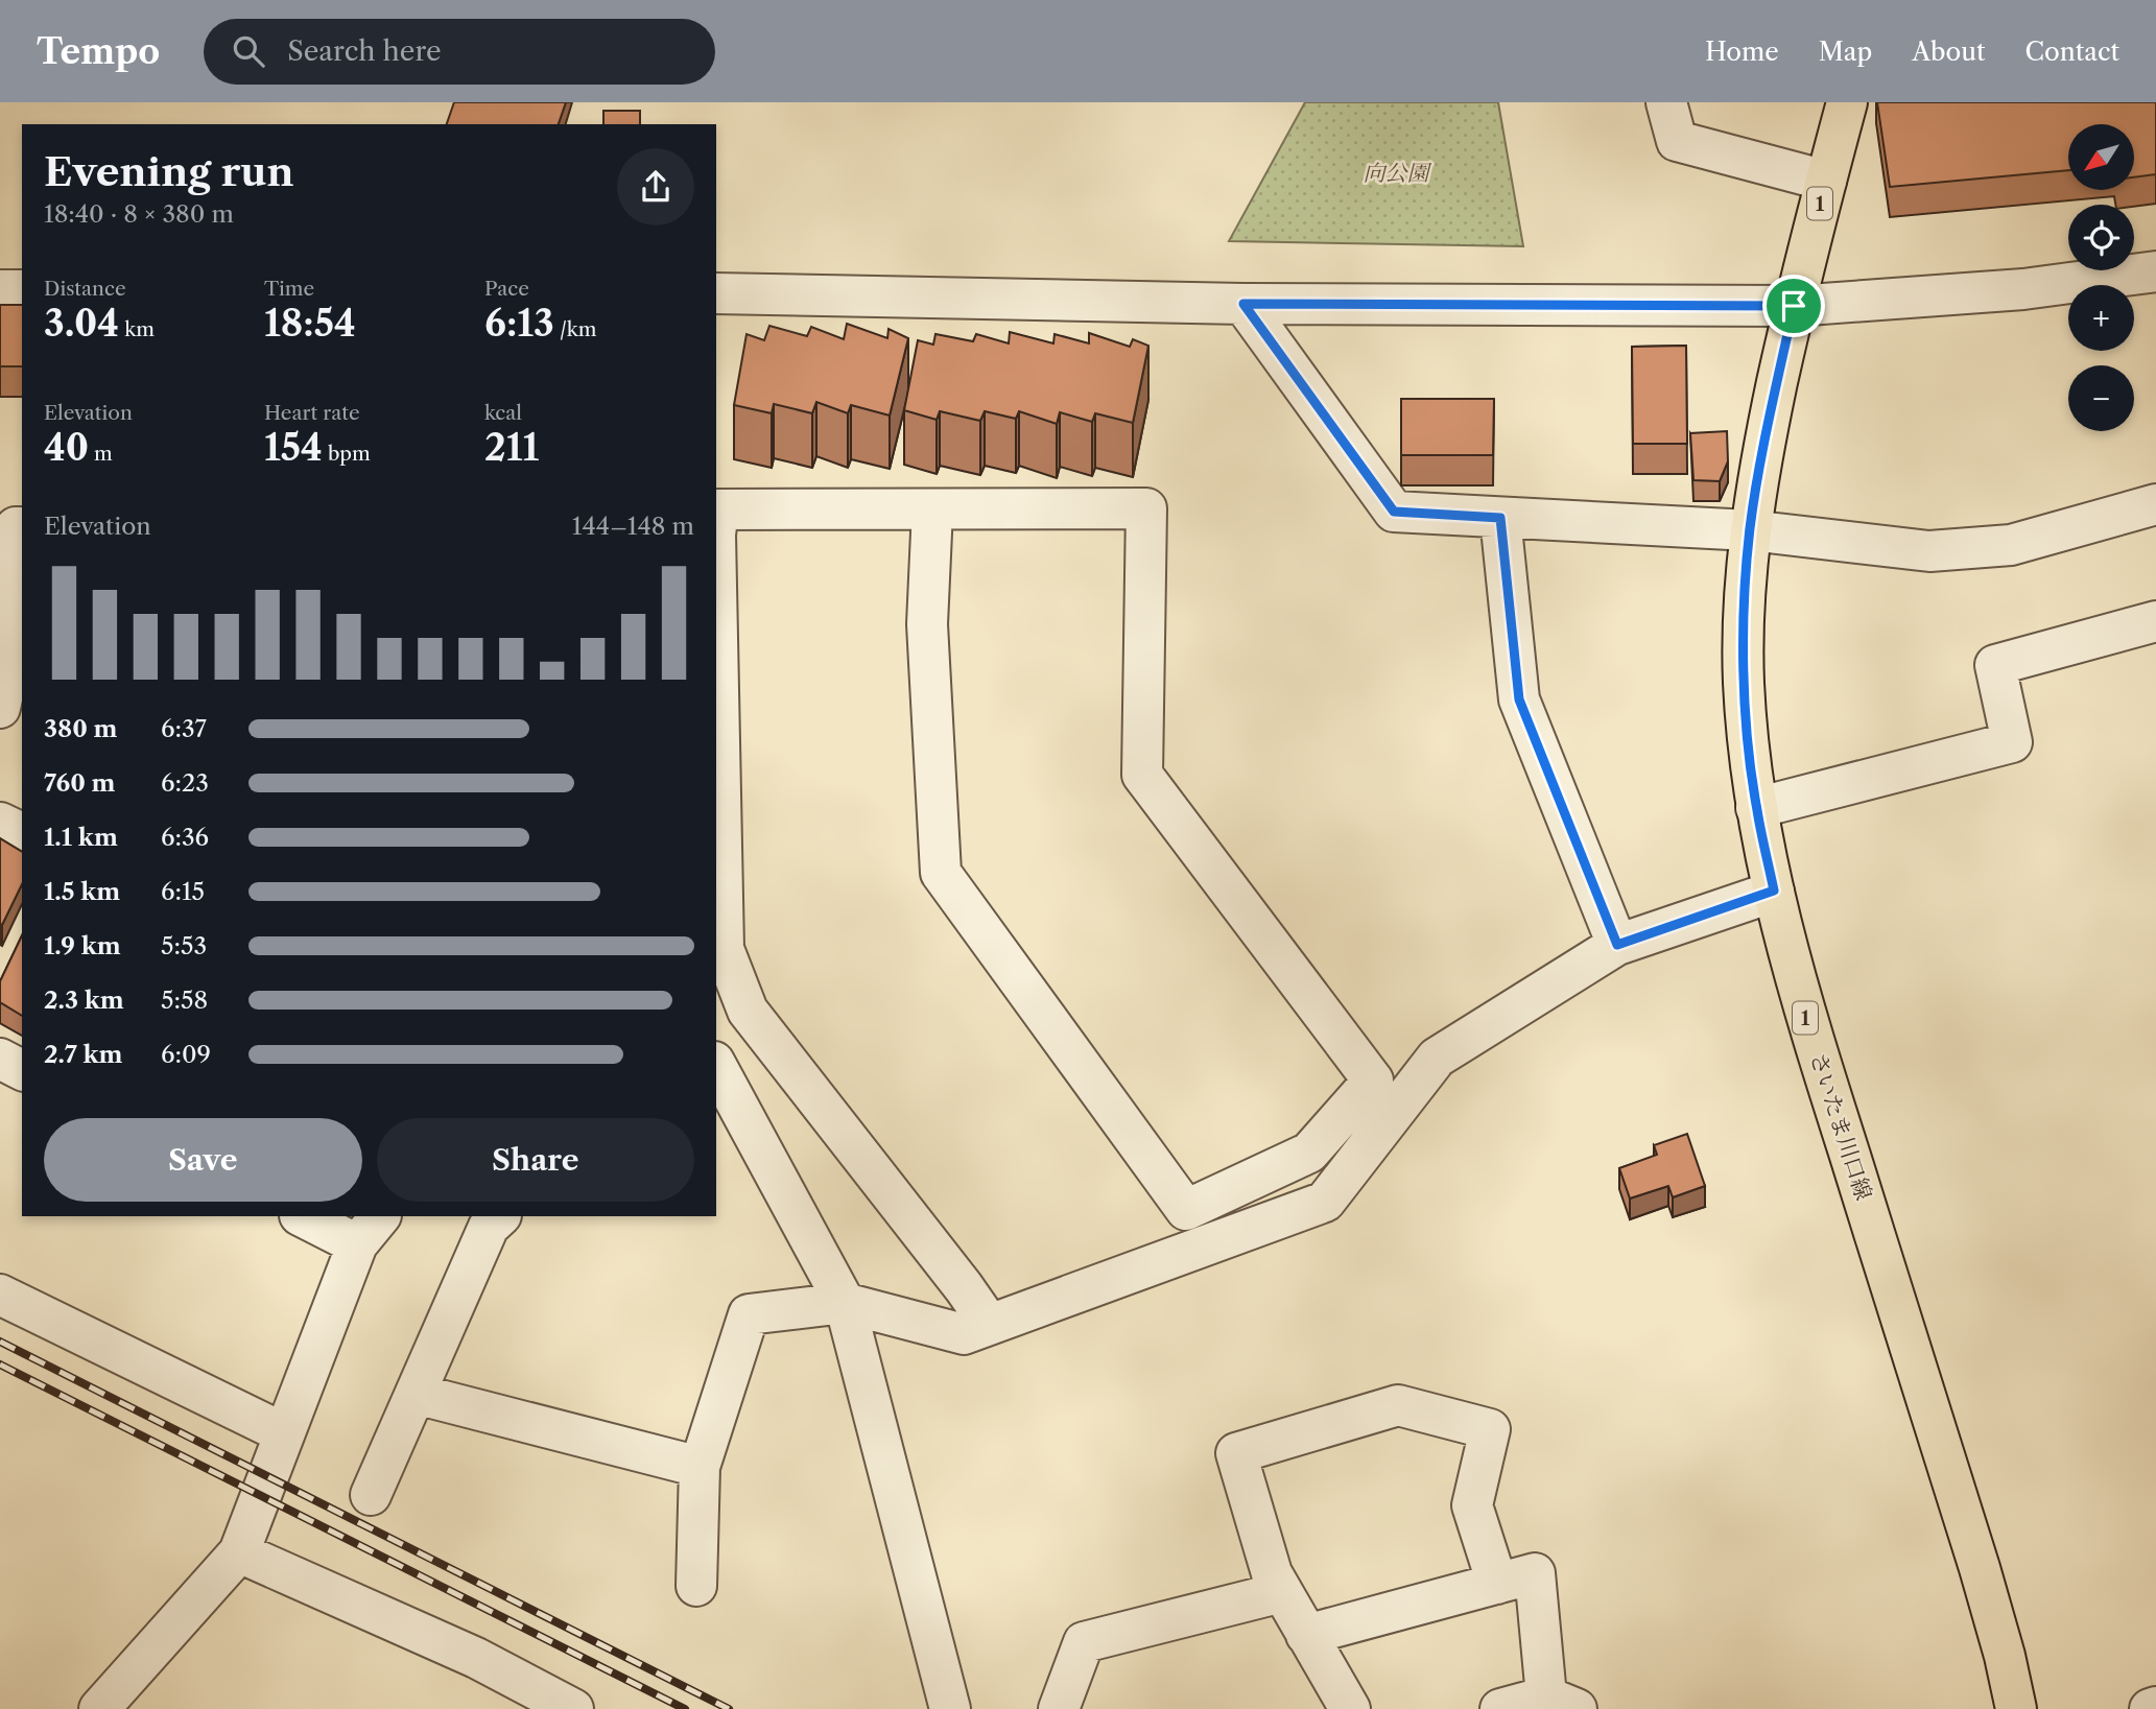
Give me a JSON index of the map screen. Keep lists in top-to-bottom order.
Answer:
{
  "streets": {
    "main road": ["1", "さいたま川口線"]
  },
  "parks": ["向公園"],
  "north": "bottom left",
  "page": {
    "header": "Tempo",
    "search": "Search here",
    "nav": [
      "Home",
      "Map",
      "About",
      "Contact"
    ],
    "map_buttons": ["+", "−"],
    "heading": ["Evening run", "18:40 · 8 × 380 m"],
    "stats": [
      ["Distance", "3.04 km"],
      ["Time", "18:54"],
      ["Pace", "6:13 /km"],
      ["Elevation", "40 m"],
      ["Heart rate", "154 bpm"],
      ["kcal", "211"]
    ],
    "chart": ["Elevation", "144–148 m"],
    "list": [
      {
        "name": "380 m",
        "note": "6:37"
      },
      {
        "name": "760 m",
        "note": "6:23"
      },
      {
        "name": "1.1 km",
        "note": "6:36"
      },
      {
        "name": "1.5 km",
        "note": "6:15"
      },
      {
        "name": "1.9 km",
        "note": "5:53"
      },
      {
        "name": "2.3 km",
        "note": "5:58"
      },
      {
        "name": "2.7 km",
        "note": "6:09"
      }
    ],
    "buttons": ["Save", "Share"]
  }
}
